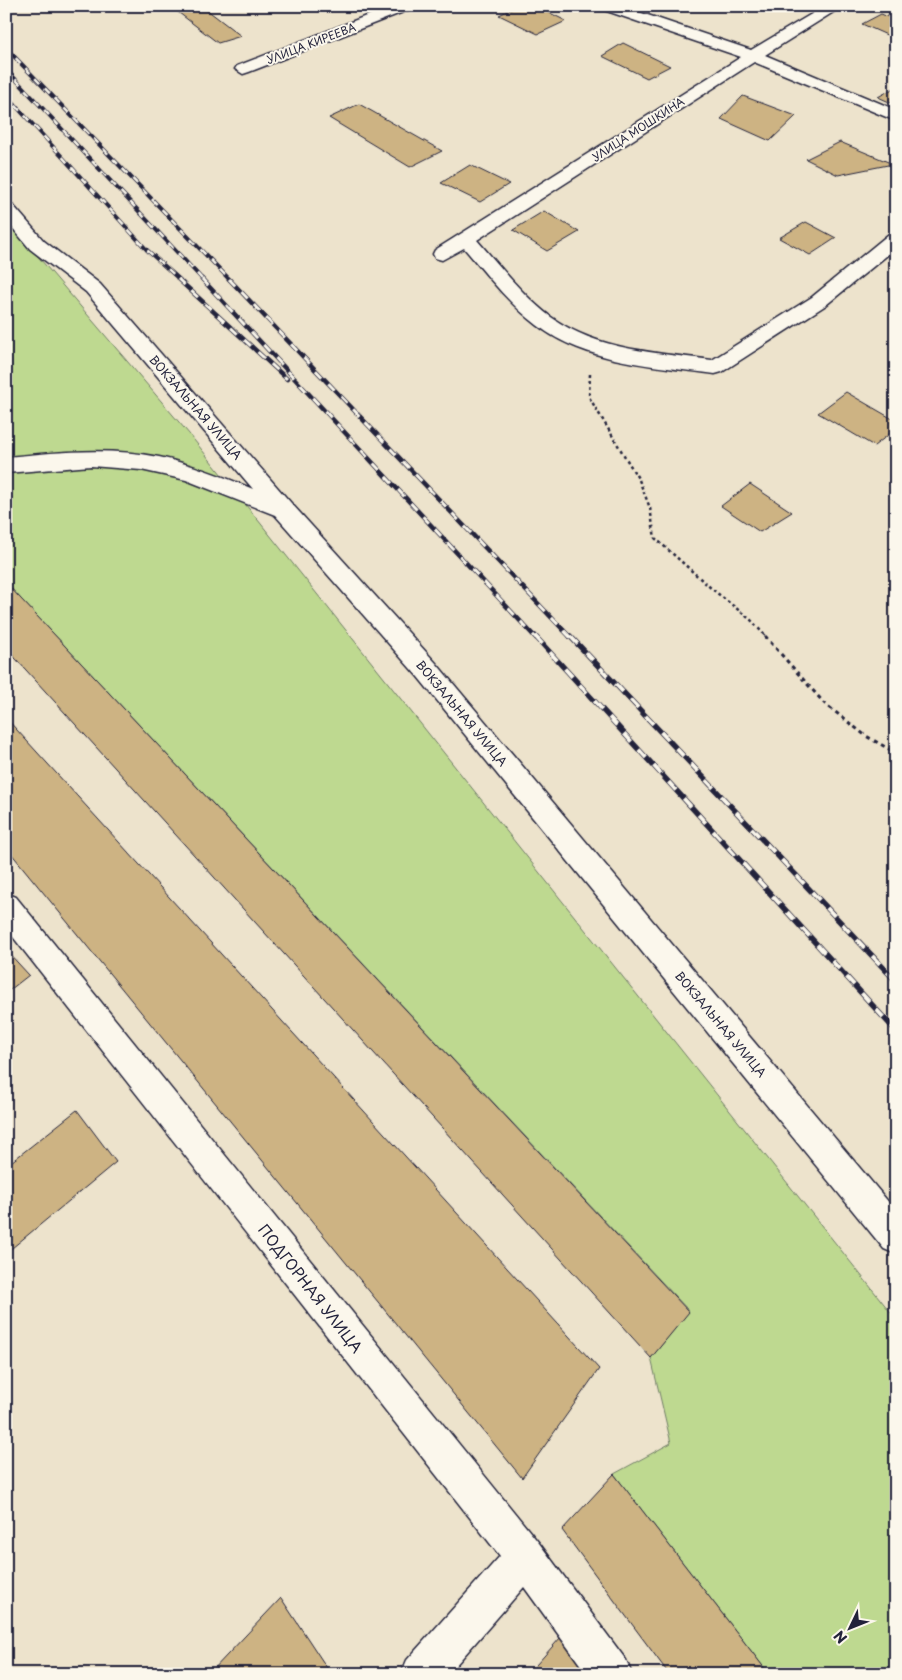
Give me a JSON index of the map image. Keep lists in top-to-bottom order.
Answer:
{
  "streets": {
    "street": [
      "УЛИЦА КИРЕЕВА",
      "УЛИЦА МОШКИНА",
      "ВОКЗАЛЬНАЯ УЛИЦА",
      "ПОДГОРНАЯ УЛИЦА"
    ]
  },
  "north": "bottom left"
}
